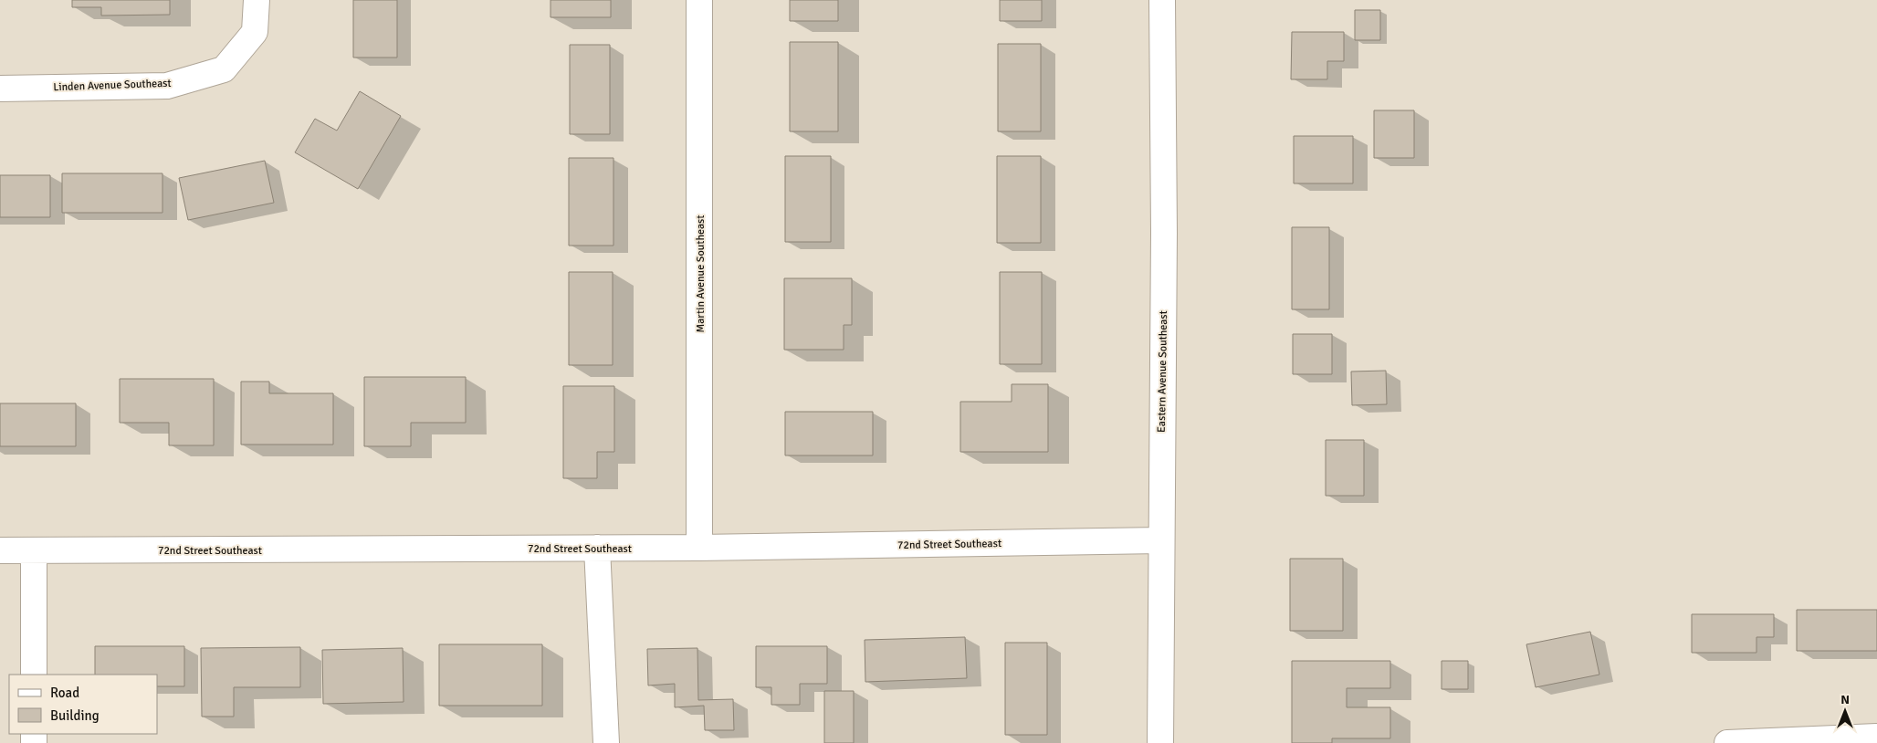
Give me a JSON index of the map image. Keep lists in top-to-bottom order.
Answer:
{
  "streets": {
    "street": [
      "Linden Avenue Southeast",
      "Martin Avenue Southeast",
      "Eastern Avenue Southeast",
      "72nd Street Southeast"
    ]
  },
  "crossings": [
    ["Martin Avenue Southeast", "72nd Street Southeast"],
    ["Eastern Avenue Southeast", "72nd Street Southeast"]
  ],
  "legend": ["Road", "Building"],
  "north": "top"
}
